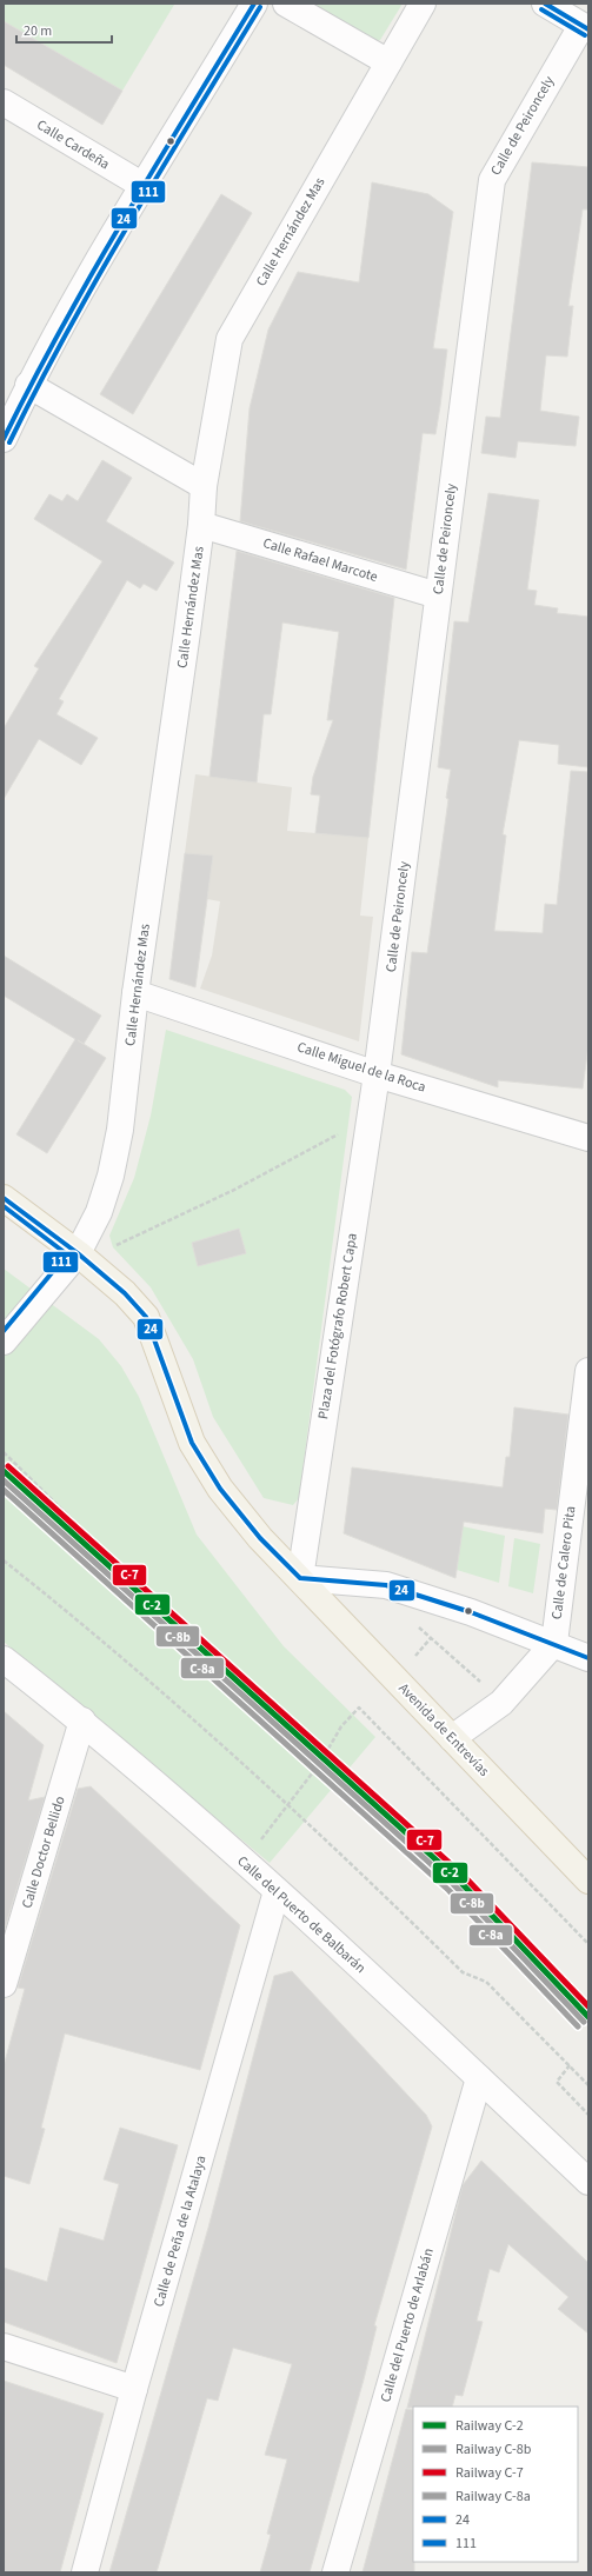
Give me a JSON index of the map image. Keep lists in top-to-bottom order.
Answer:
{
  "streets": {
    "main road": ["Avenida de Entrevías"],
    "street": [
      "Calle de Peironcely",
      "Calle Cardeña",
      "Calle Hernández Mas",
      "Calle Rafael Marcote",
      "Calle Miguel de la Roca",
      "Plaza del Fotógrafo Robert Capa",
      "Calle de Calero Pita",
      "Calle Doctor Bellido",
      "Calle del Puerto de Balbarán",
      "Calle de Peña de la Atalaya",
      "Calle del Puerto de Arlabán"
    ]
  },
  "crossings": [
    ["Calle de Peironcely", "Calle Rafael Marcote"],
    ["Calle de Peironcely", "Calle Miguel de la Roca"],
    ["Calle de Peironcely", "Plaza del Fotógrafo Robert Capa"],
    ["Calle Hernández Mas", "Calle Rafael Marcote"],
    ["Calle Hernández Mas", "Calle Miguel de la Roca"],
    ["Calle Hernández Mas", "Avenida de Entrevías"],
    ["Calle Miguel de la Roca", "Plaza del Fotógrafo Robert Capa"],
    ["Plaza del Fotógrafo Robert Capa", "Avenida de Entrevías"],
    ["Calle Doctor Bellido", "Calle del Puerto de Balbarán"],
    ["Calle del Puerto de Balbarán", "Calle de Peña de la Atalaya"],
    ["Calle del Puerto de Balbarán", "Calle del Puerto de Arlabán"]
  ],
  "lines": [
    "transit line 24",
    "transit line 111",
    "rail line C-7",
    "rail line C-2",
    "rail line C-8b",
    "rail line C-8a"
  ],
  "legend": [
    "Railway C-2",
    "Railway C-8b",
    "Railway C-7",
    "Railway C-8a",
    "24",
    "111"
  ],
  "scale_bar": "20 m"
}
